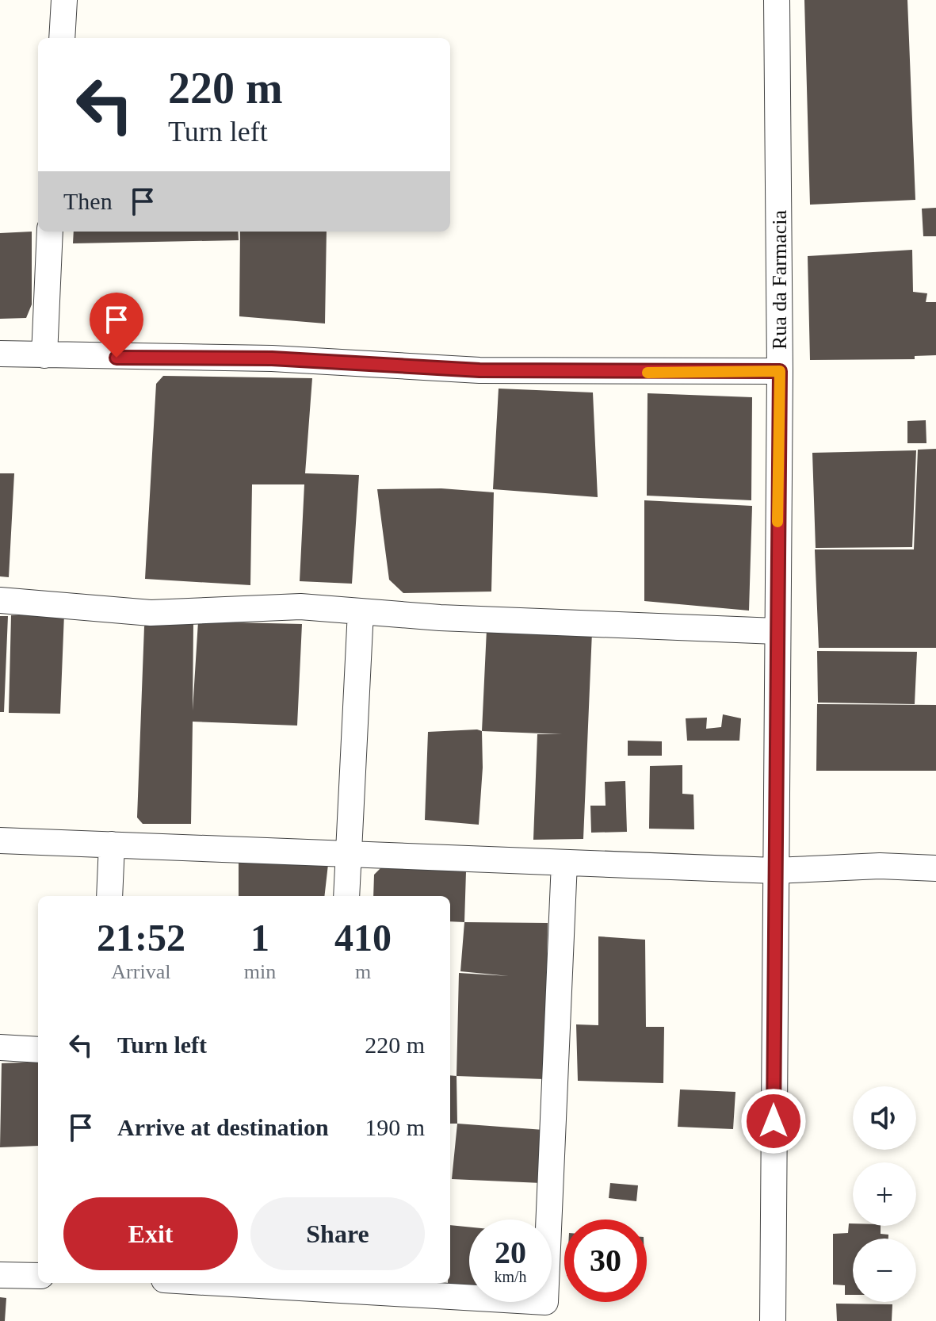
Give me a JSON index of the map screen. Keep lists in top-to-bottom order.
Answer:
{
  "streets": {
    "street": ["Rua da Farmacia"]
  },
  "page": {
    "turn": ["220 m", "Turn left"],
    "then": "Then",
    "eta": [
      "21:52",
      "Arrival",
      "1",
      "min",
      "410",
      "m"
    ],
    "list": [
      {
        "name": "Turn left",
        "value": "220 m"
      },
      {
        "name": "Arrive at destination",
        "value": "190 m"
      }
    ],
    "map_buttons": ["+", "−"],
    "buttons": ["Exit", "Share"],
    "speed": "20 km/h",
    "limit": "30"
  }
}
